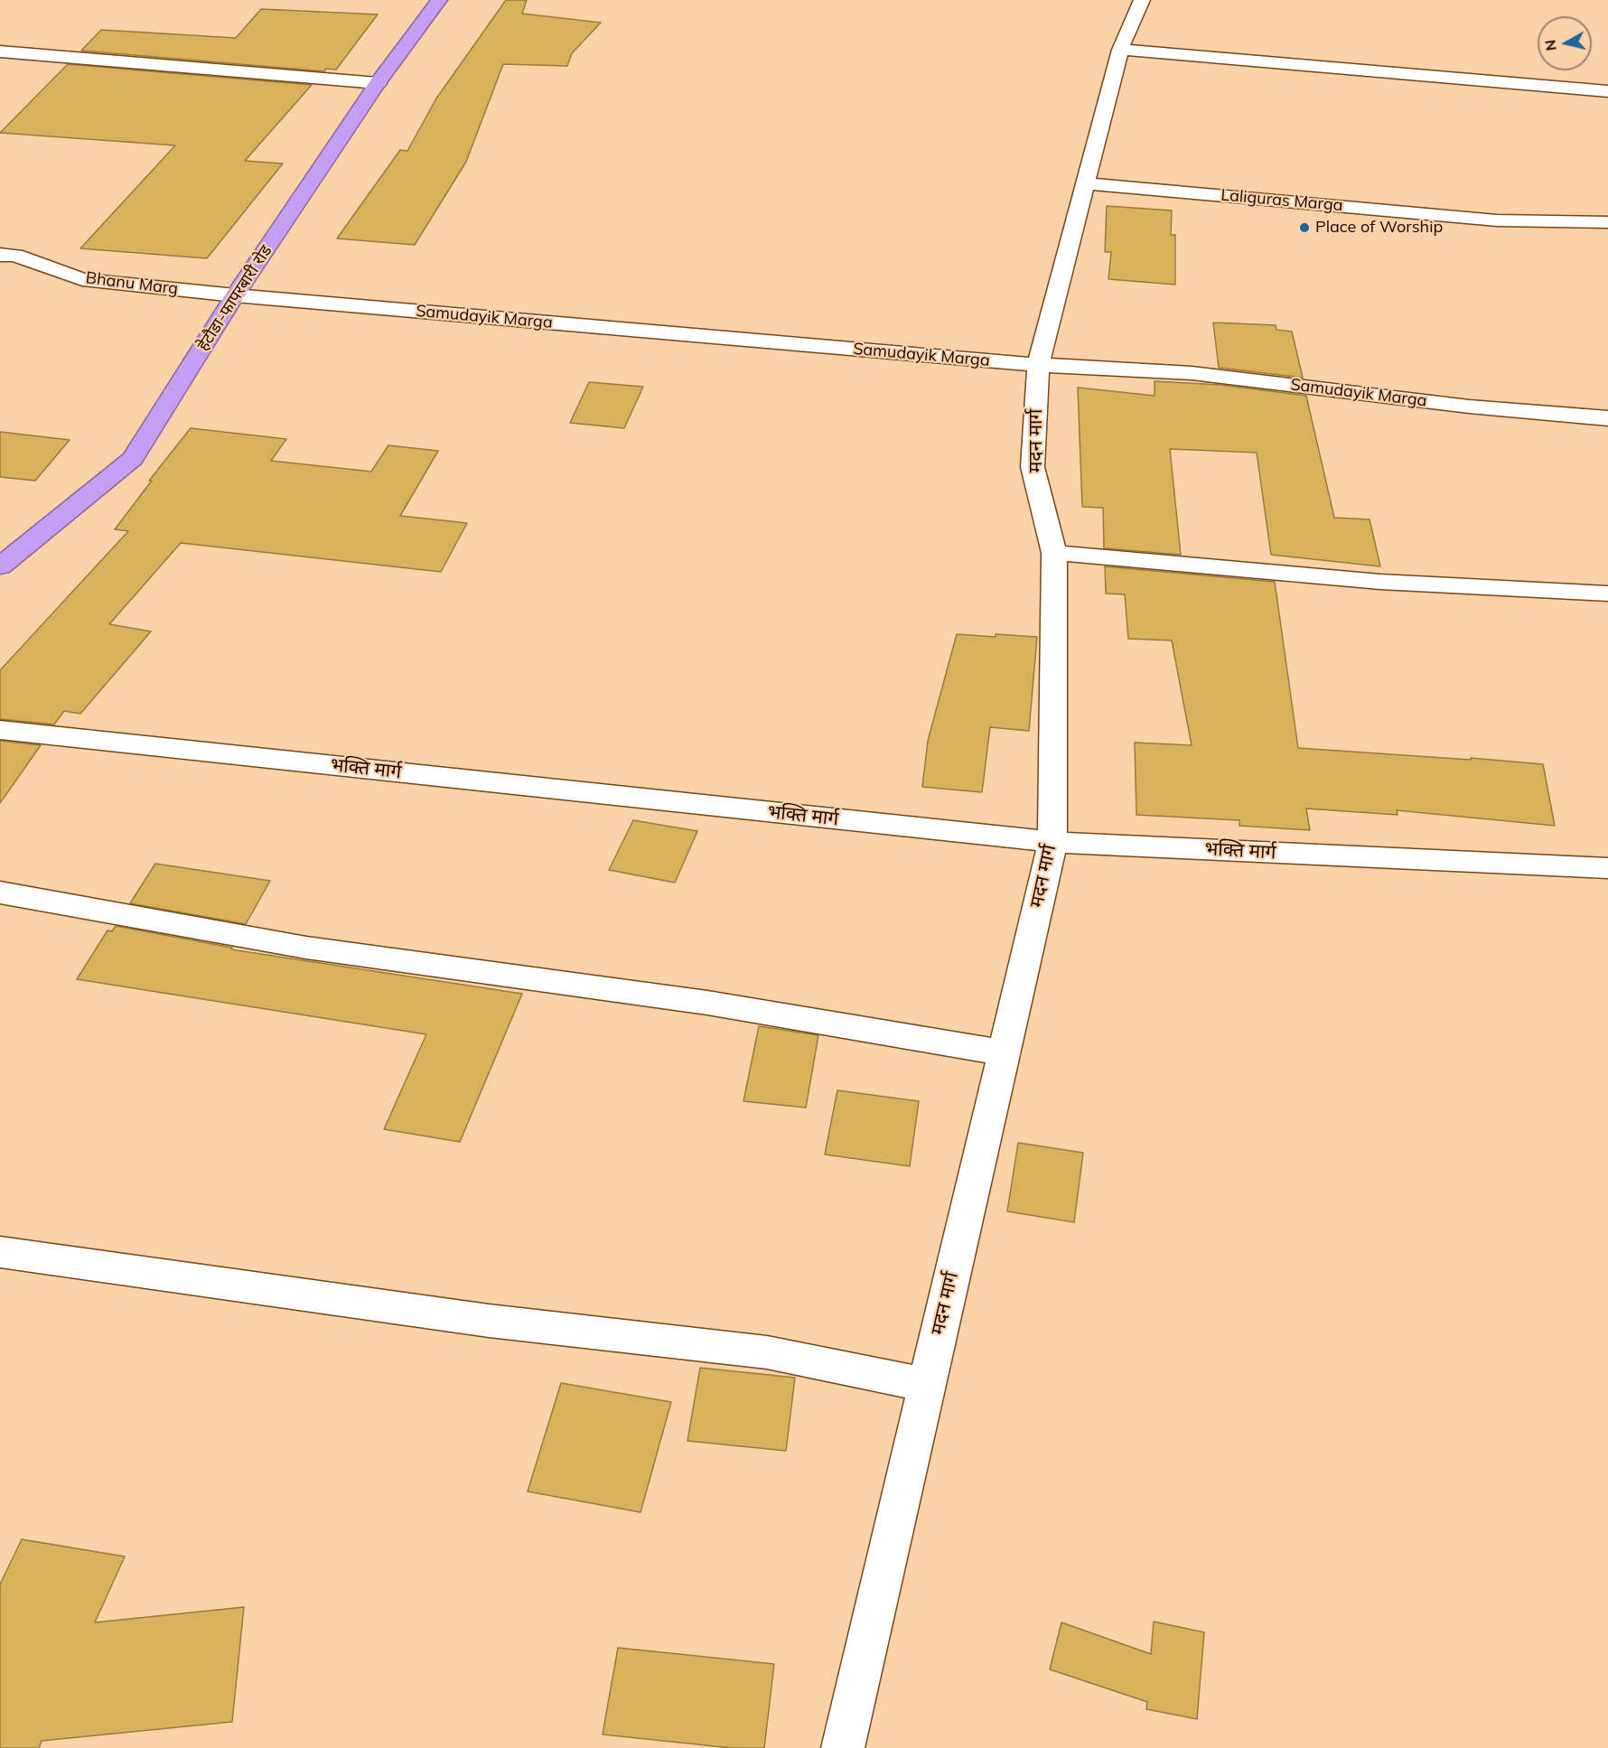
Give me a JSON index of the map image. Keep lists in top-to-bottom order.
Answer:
{
  "streets": {
    "highway": ["हेटौडा-फापरबारी रोड"],
    "street": [
      "Laliguras Marga",
      "Bhanu Marg",
      "Samudayik Marga",
      "मदन मार्ग",
      "भक्ति मार्ग"
    ]
  },
  "crossings": [
    ["Laliguras Marga", "मदन मार्ग"],
    ["Bhanu Marg", "हेटौडा-फापरबारी रोड"],
    ["Bhanu Marg", "Samudayik Marga"],
    ["हेटौडा-फापरबारी रोड", "Samudayik Marga"],
    ["Samudayik Marga", "मदन मार्ग"],
    ["मदन मार्ग", "भक्ति मार्ग"]
  ],
  "places": ["Place of Worship"],
  "north": "left"
}
